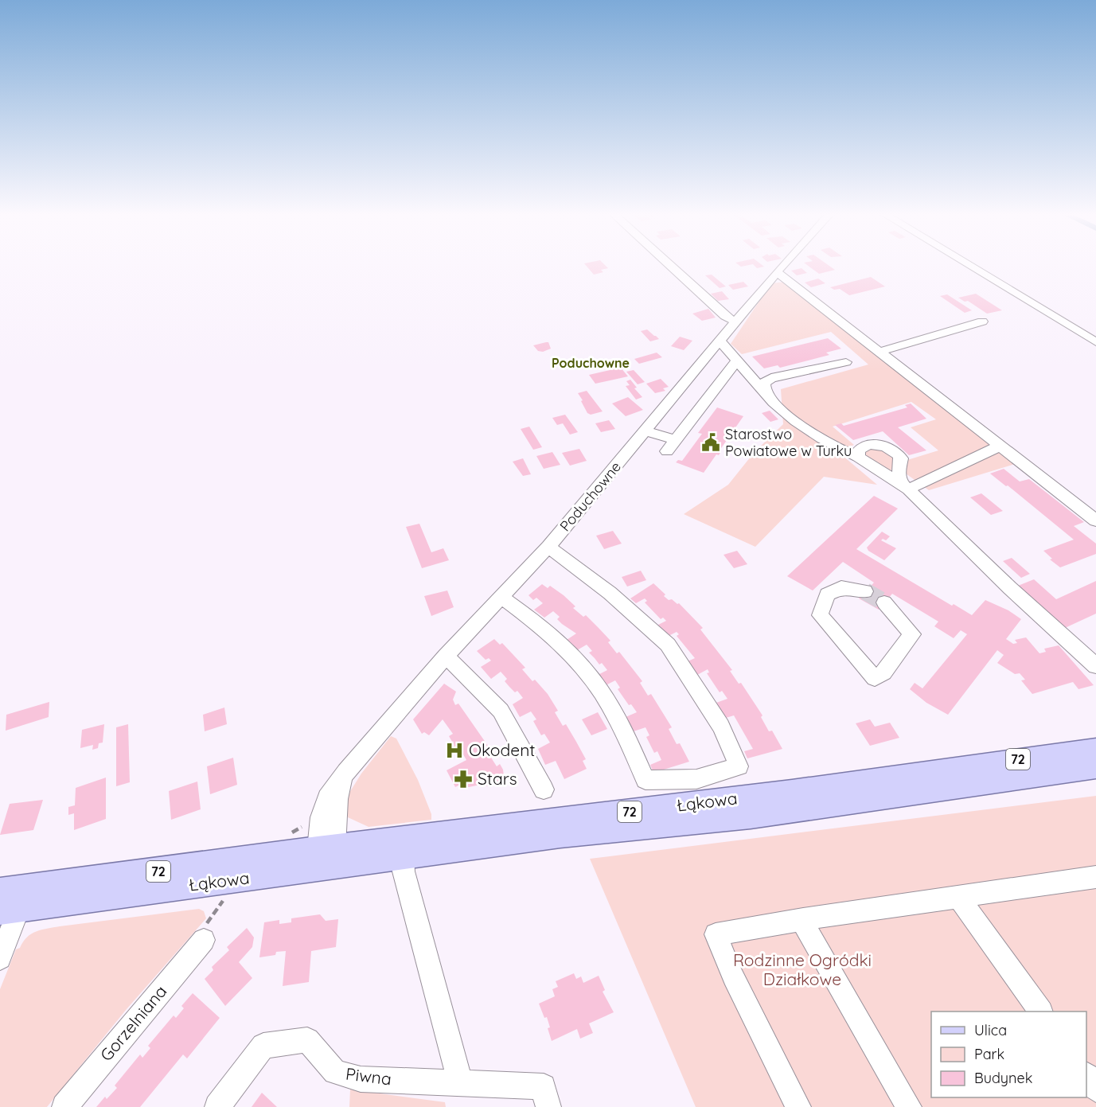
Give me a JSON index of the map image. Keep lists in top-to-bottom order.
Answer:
{
  "streets": {
    "main road": ["72", "Łąkowa"],
    "street": ["Poduchowne", "Gorzelniana", "Piwna"]
  },
  "crossings": [
    ["Poduchowne", "Łąkowa"]
  ],
  "districts": ["Poduchowne"],
  "parks": ["Rodzinne Ogródki Działkowe"],
  "places": {
    "public building": ["Starostwo Powiatowe w Turku"],
    "hospital": ["Okodent"],
    "pharmacy": ["Stars"]
  },
  "legend": ["Ulica", "Park", "Budynek"]
}
